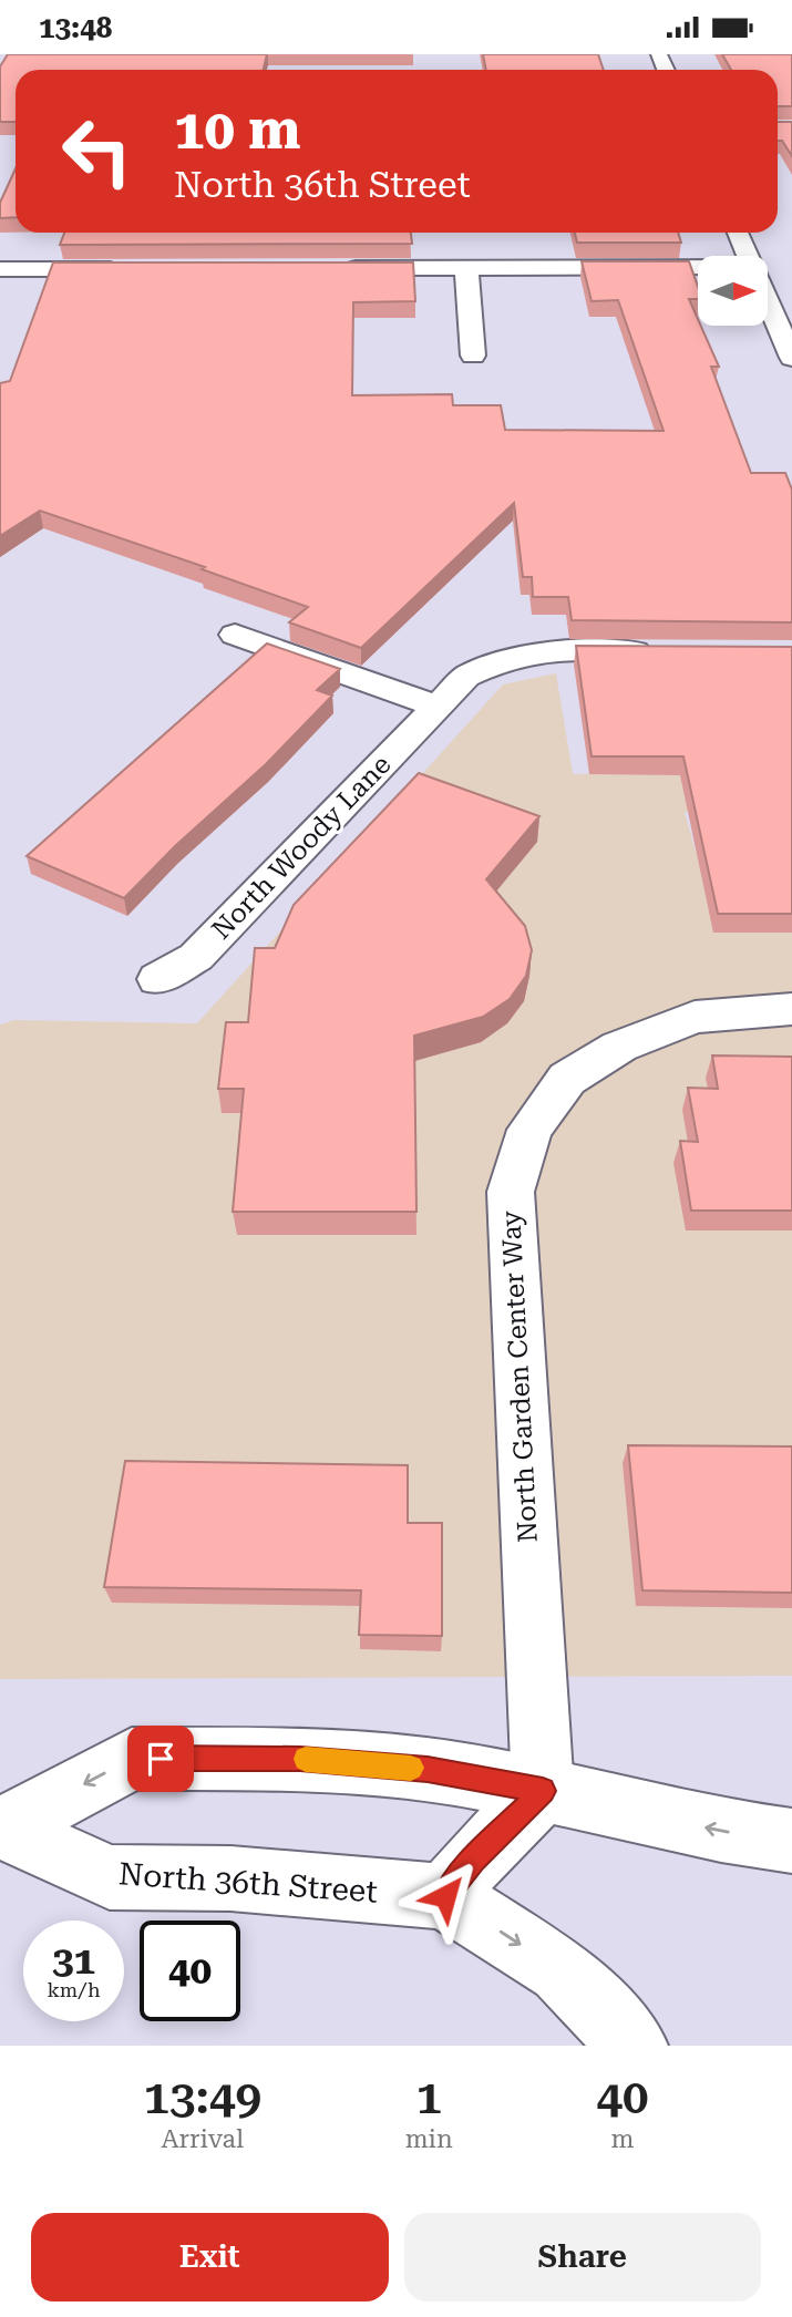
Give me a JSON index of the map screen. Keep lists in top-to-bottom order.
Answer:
{
  "streets": {
    "street": ["North Woody Lane", "North Garden Center Way", "North 36th Street"]
  },
  "crossings": [
    ["North Garden Center Way", "North 36th Street"]
  ],
  "north": "right",
  "page": {
    "status": "13:48",
    "turn": ["10 m", "North 36th Street"],
    "speed": "31 km/h",
    "limit": "40",
    "eta": [
      "13:49",
      "Arrival",
      "1",
      "min",
      "40",
      "m"
    ],
    "buttons": ["Exit", "Share"]
  }
}
